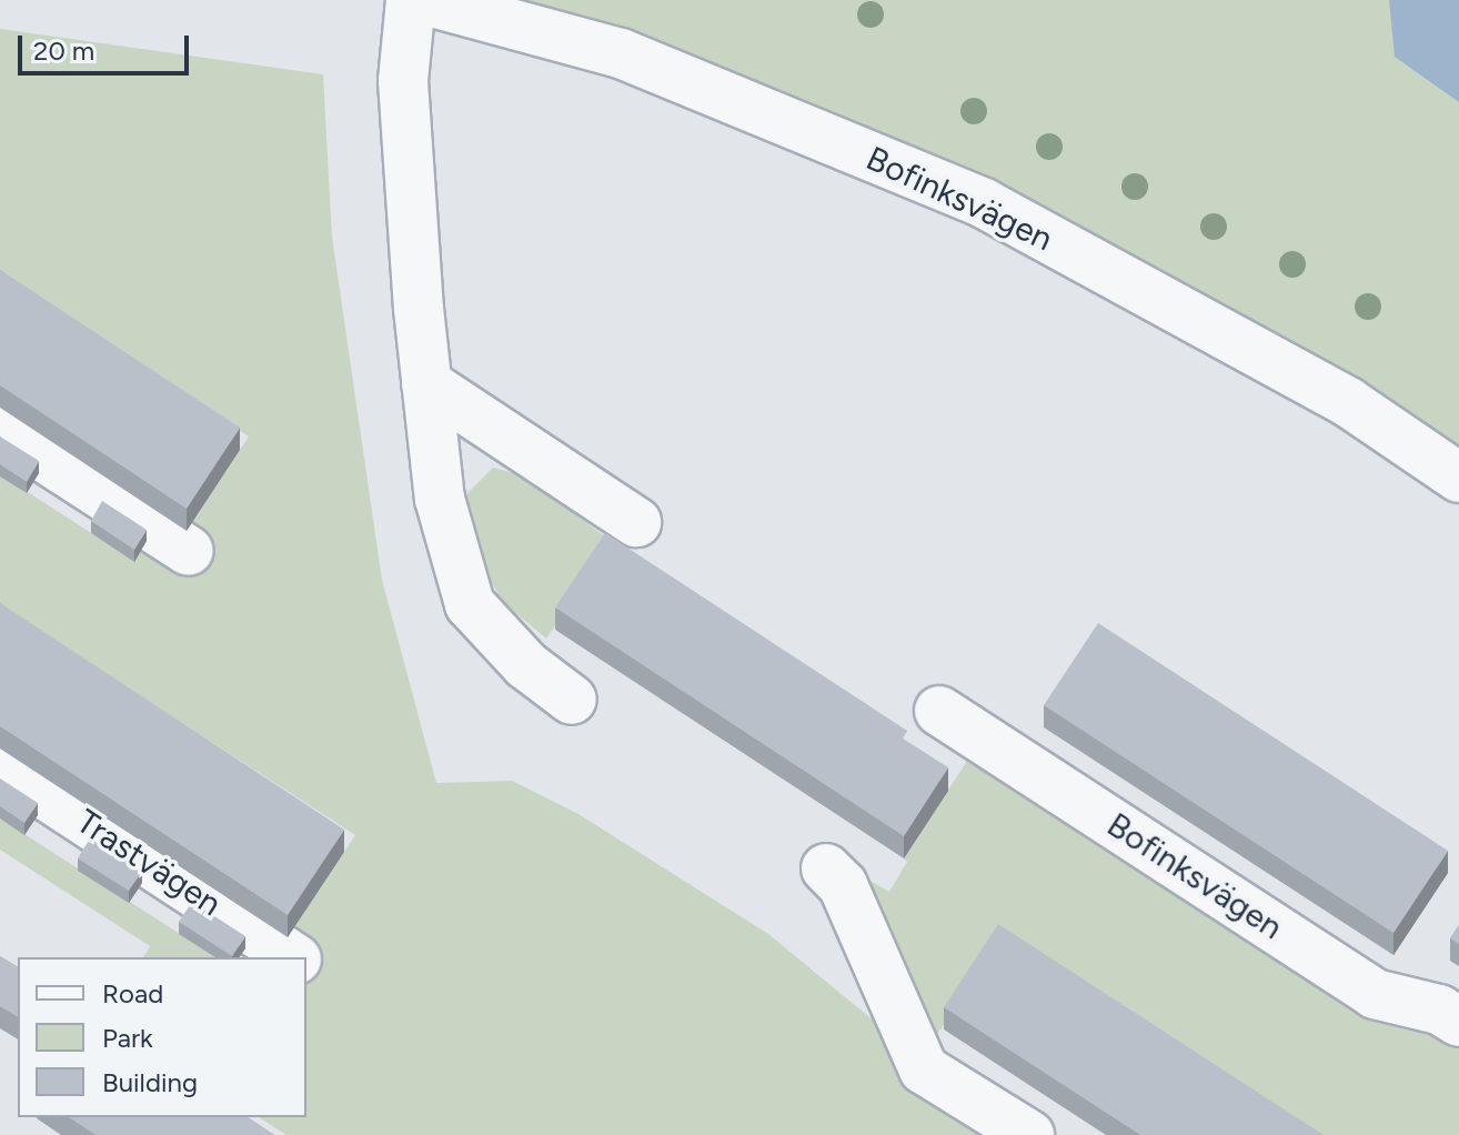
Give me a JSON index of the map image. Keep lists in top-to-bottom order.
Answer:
{
  "streets": {
    "street": ["Bofinksvägen", "Trastvägen"]
  },
  "legend": ["Road", "Park", "Building"],
  "scale_bar": "20 m"
}
